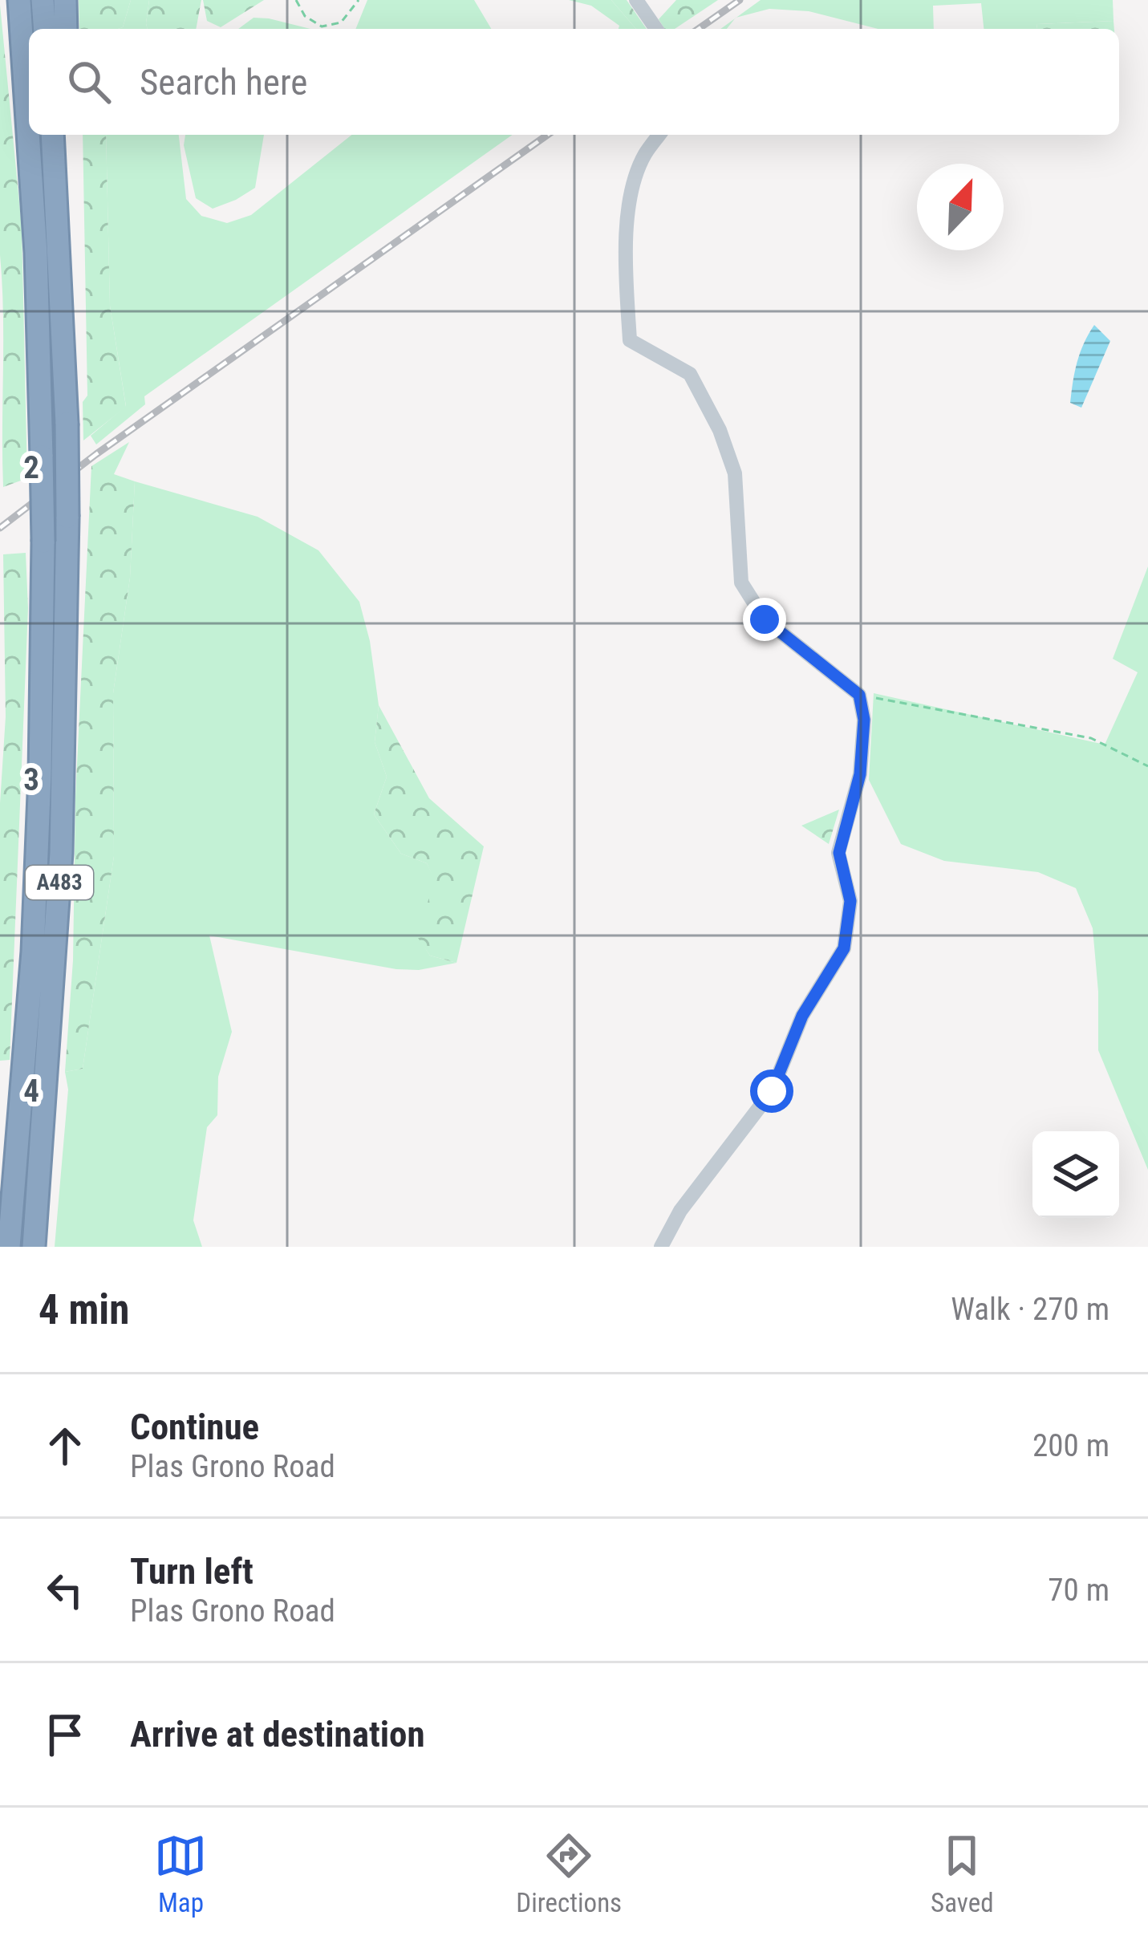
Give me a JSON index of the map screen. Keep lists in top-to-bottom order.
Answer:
{
  "streets": {
    "highway": ["A483"]
  },
  "north": "top right",
  "page": {
    "search": "Search here",
    "heading": ["4 min", "Walk · 270 m"],
    "list": [
      ["Continue", "Plas Grono Road", "200 m"],
      ["Turn left", "Plas Grono Road", "70 m"],
      "Arrive at destination"
    ],
    "nav": ["Map", "Directions", "Saved"]
  },
  "grid": {
    "rows": ["2", "3", "4"]
  }
}
